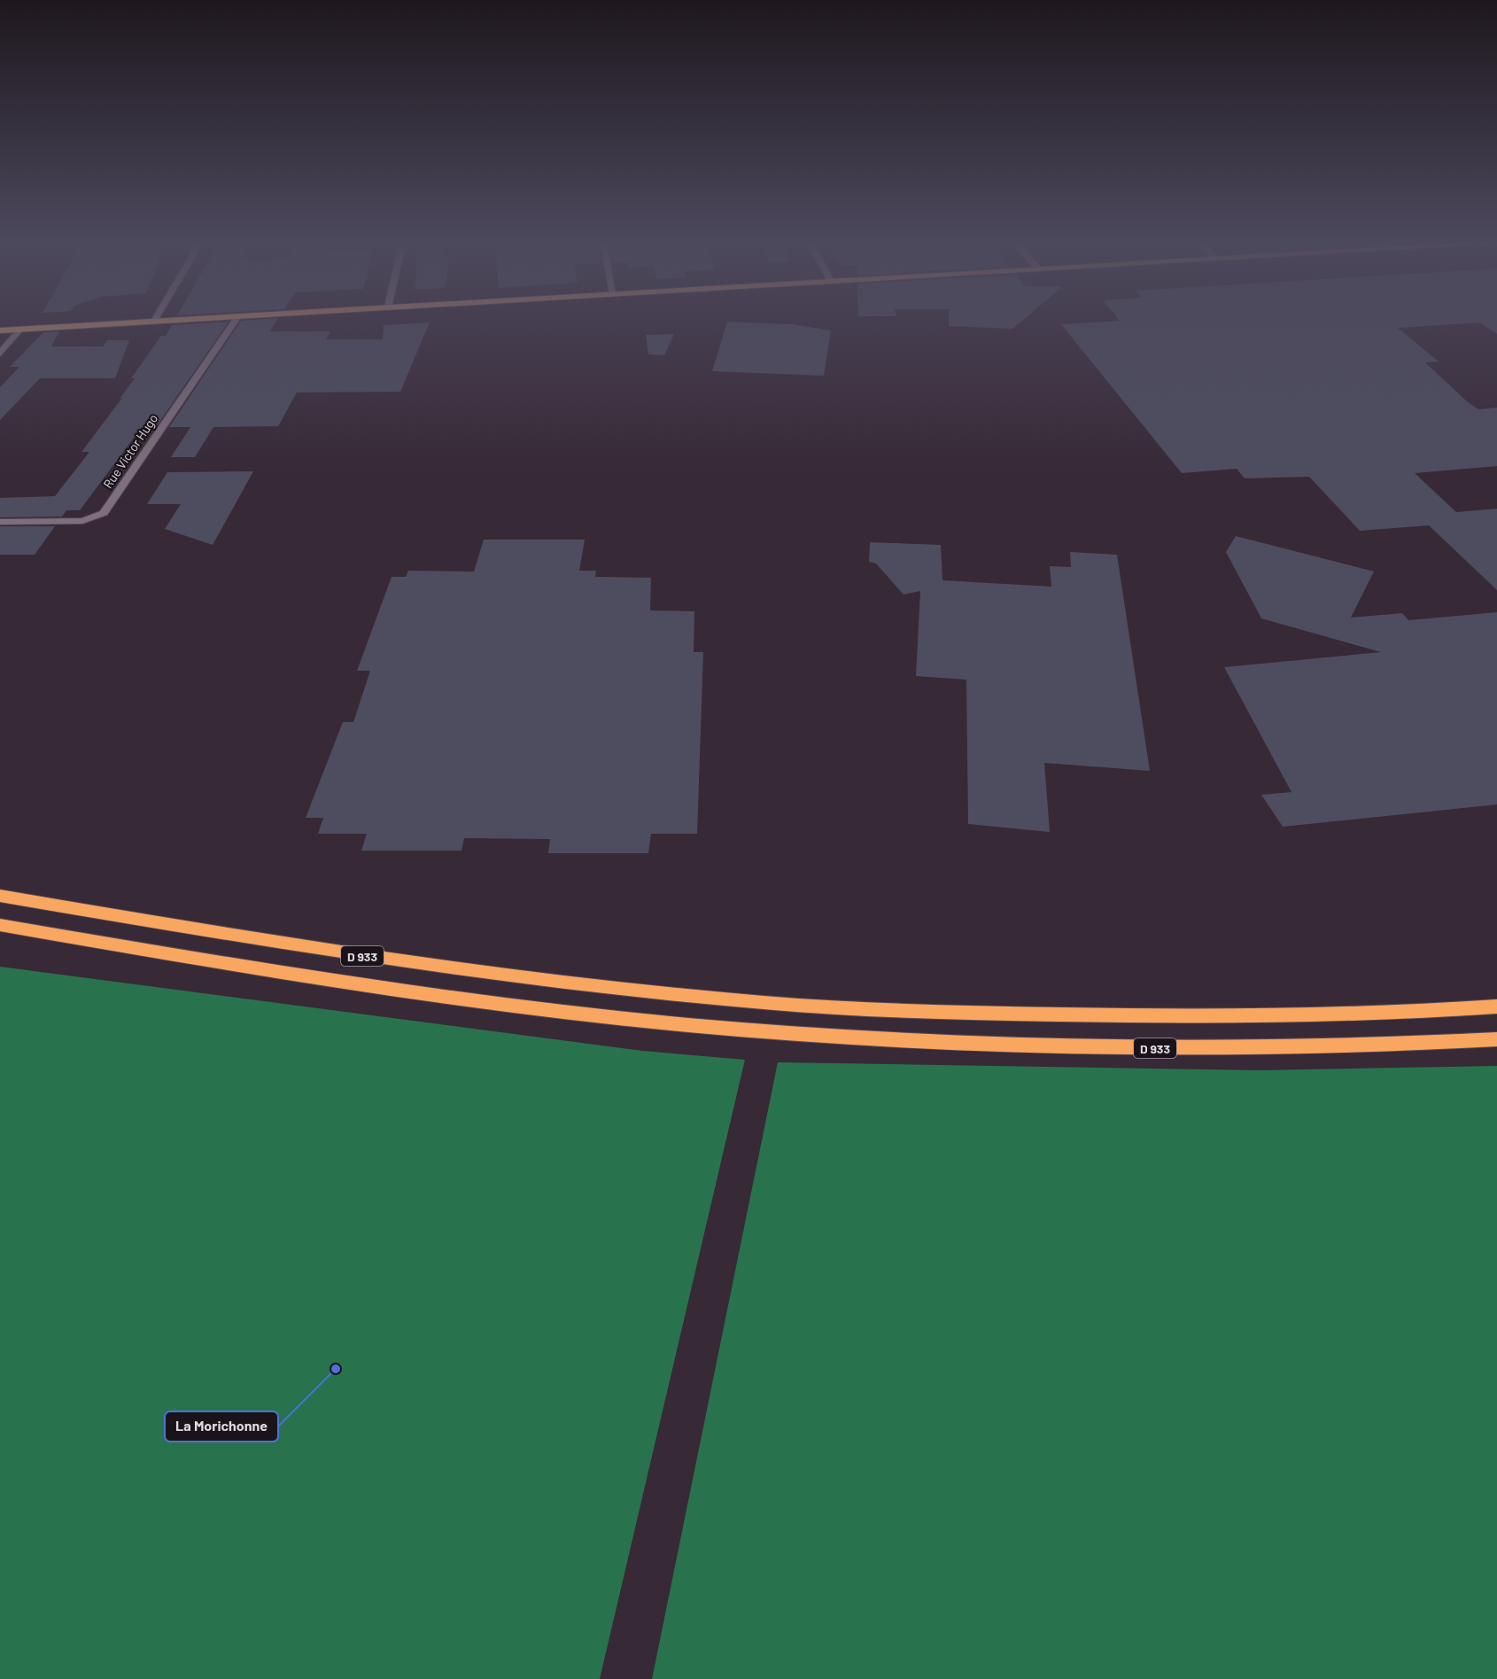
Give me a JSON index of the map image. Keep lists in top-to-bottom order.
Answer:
{
  "streets": {
    "highway": ["D 933"],
    "street": ["Rue Victor Hugo"]
  },
  "places": ["La Morichonne"]
}
